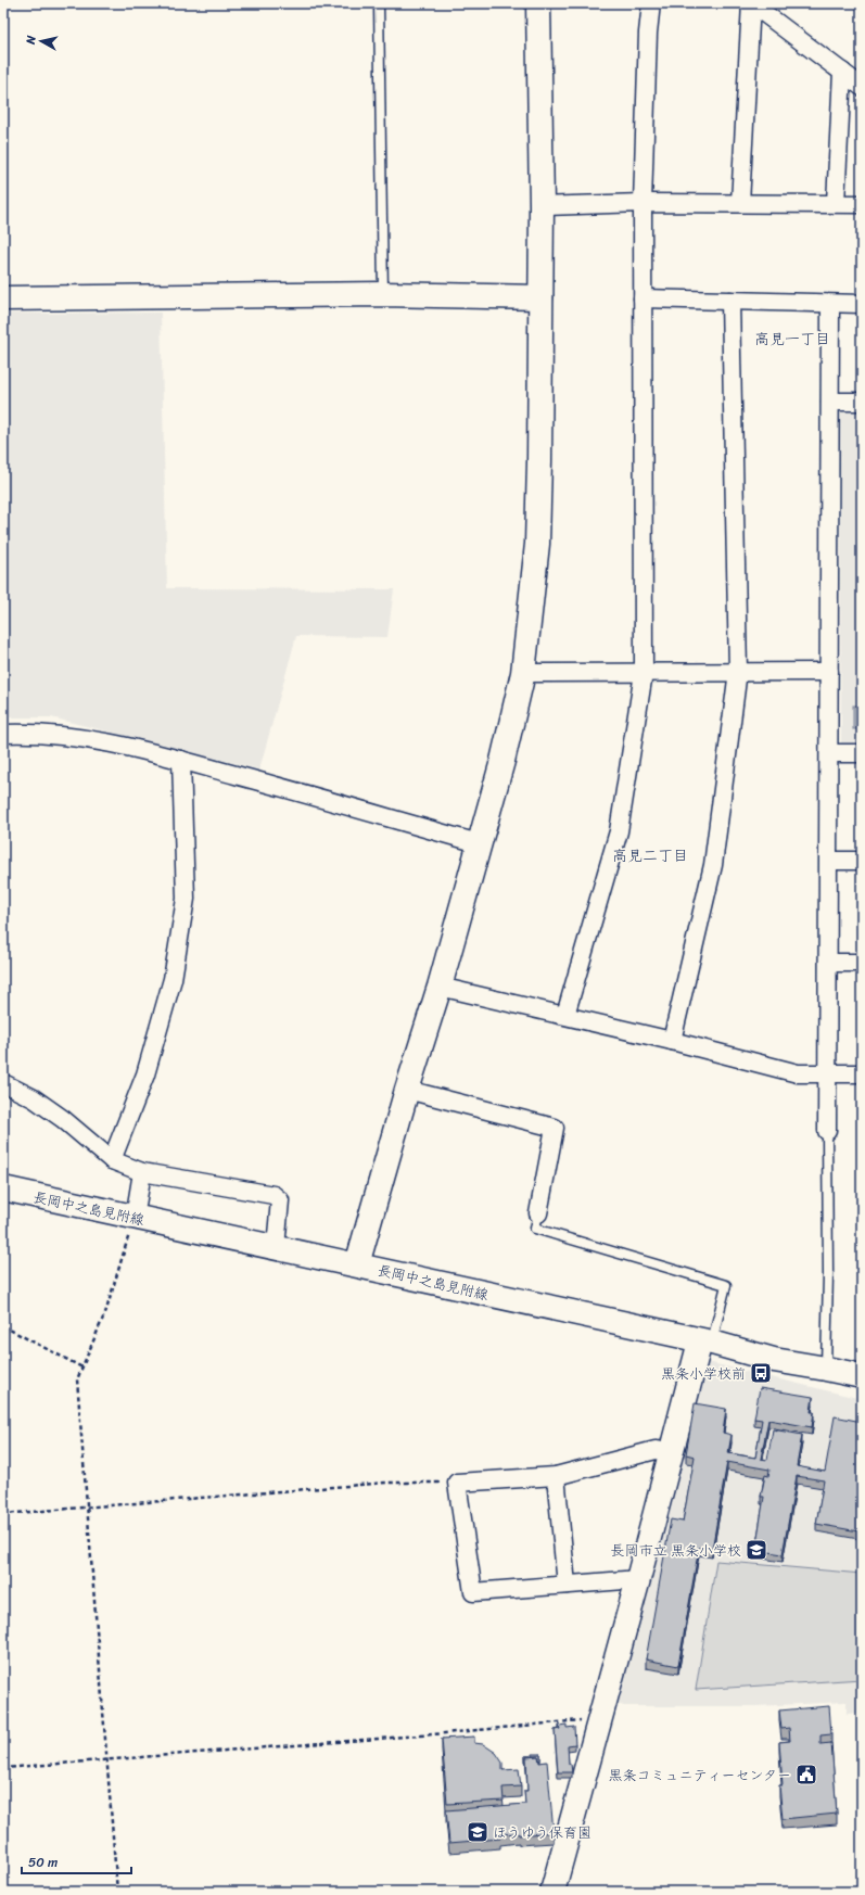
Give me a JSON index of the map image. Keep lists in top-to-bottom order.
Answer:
{
  "streets": {
    "street": ["長岡中之島見附線"]
  },
  "districts": ["高見一丁目", "高見二丁目"],
  "places": {
    "bus stop": ["黒条小学校前"],
    "school or university": ["長岡市立 黒条小学校", "ほうゆう保育園"],
    "public building": ["黒条コミュニティーセンター"]
  },
  "scale_bar": "50 m",
  "north": "left"
}
